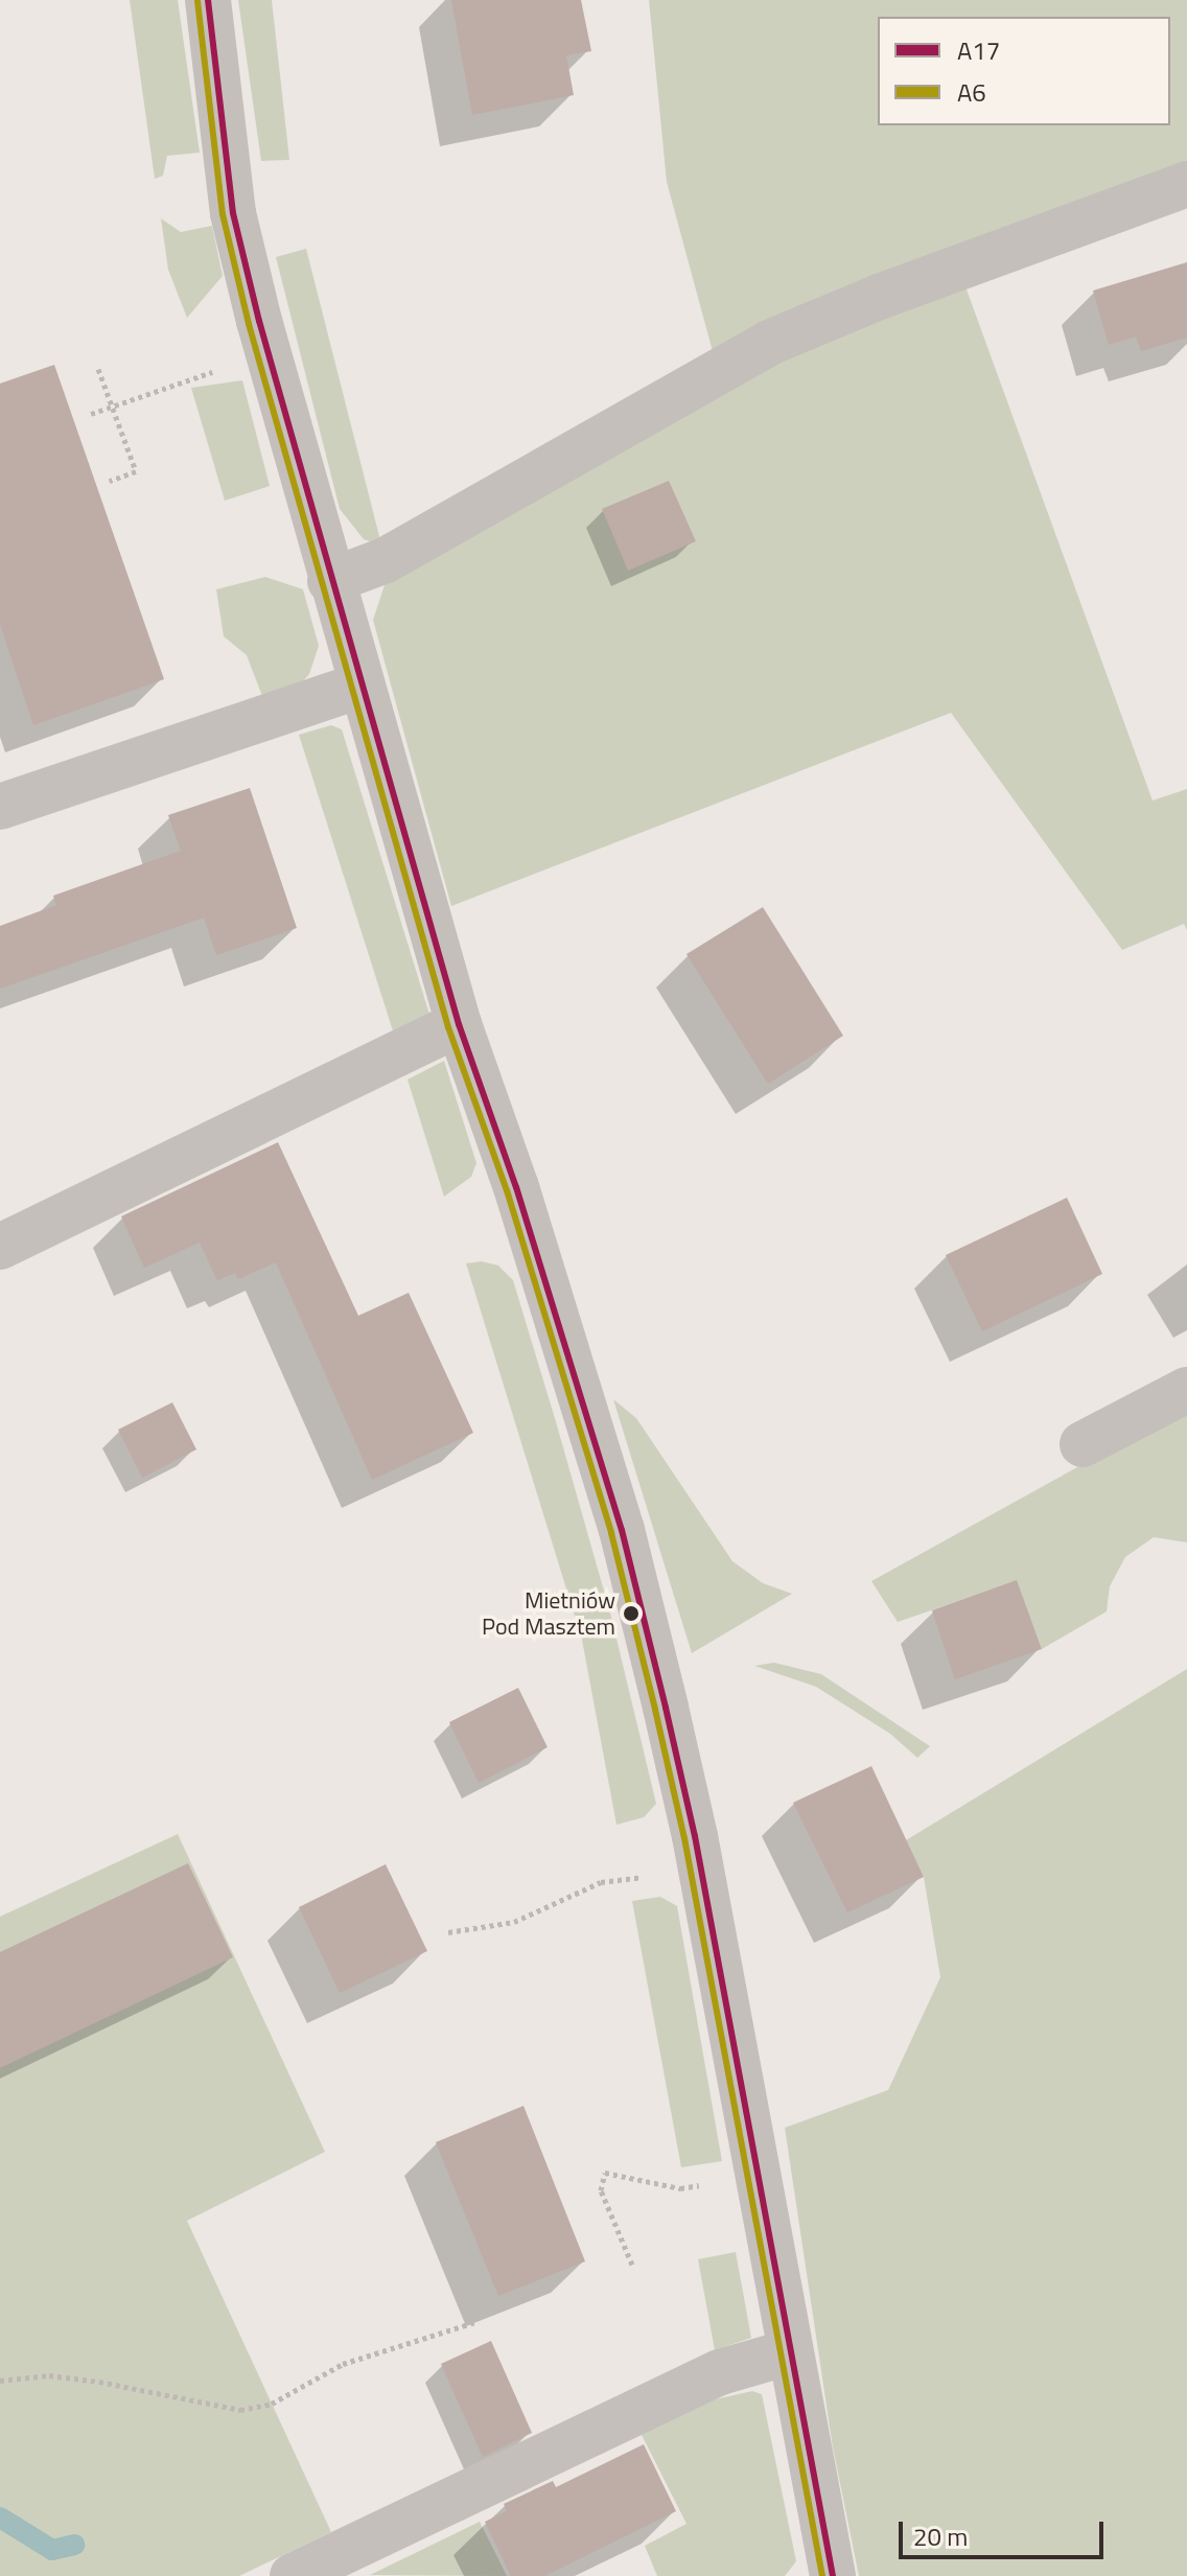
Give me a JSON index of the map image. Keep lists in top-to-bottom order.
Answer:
{
  "places": ["Mietniów Pod Masztem"],
  "lines": ["transit line A17", "transit line A6"],
  "legend": ["A17", "A6"],
  "scale_bar": "20 m"
}
